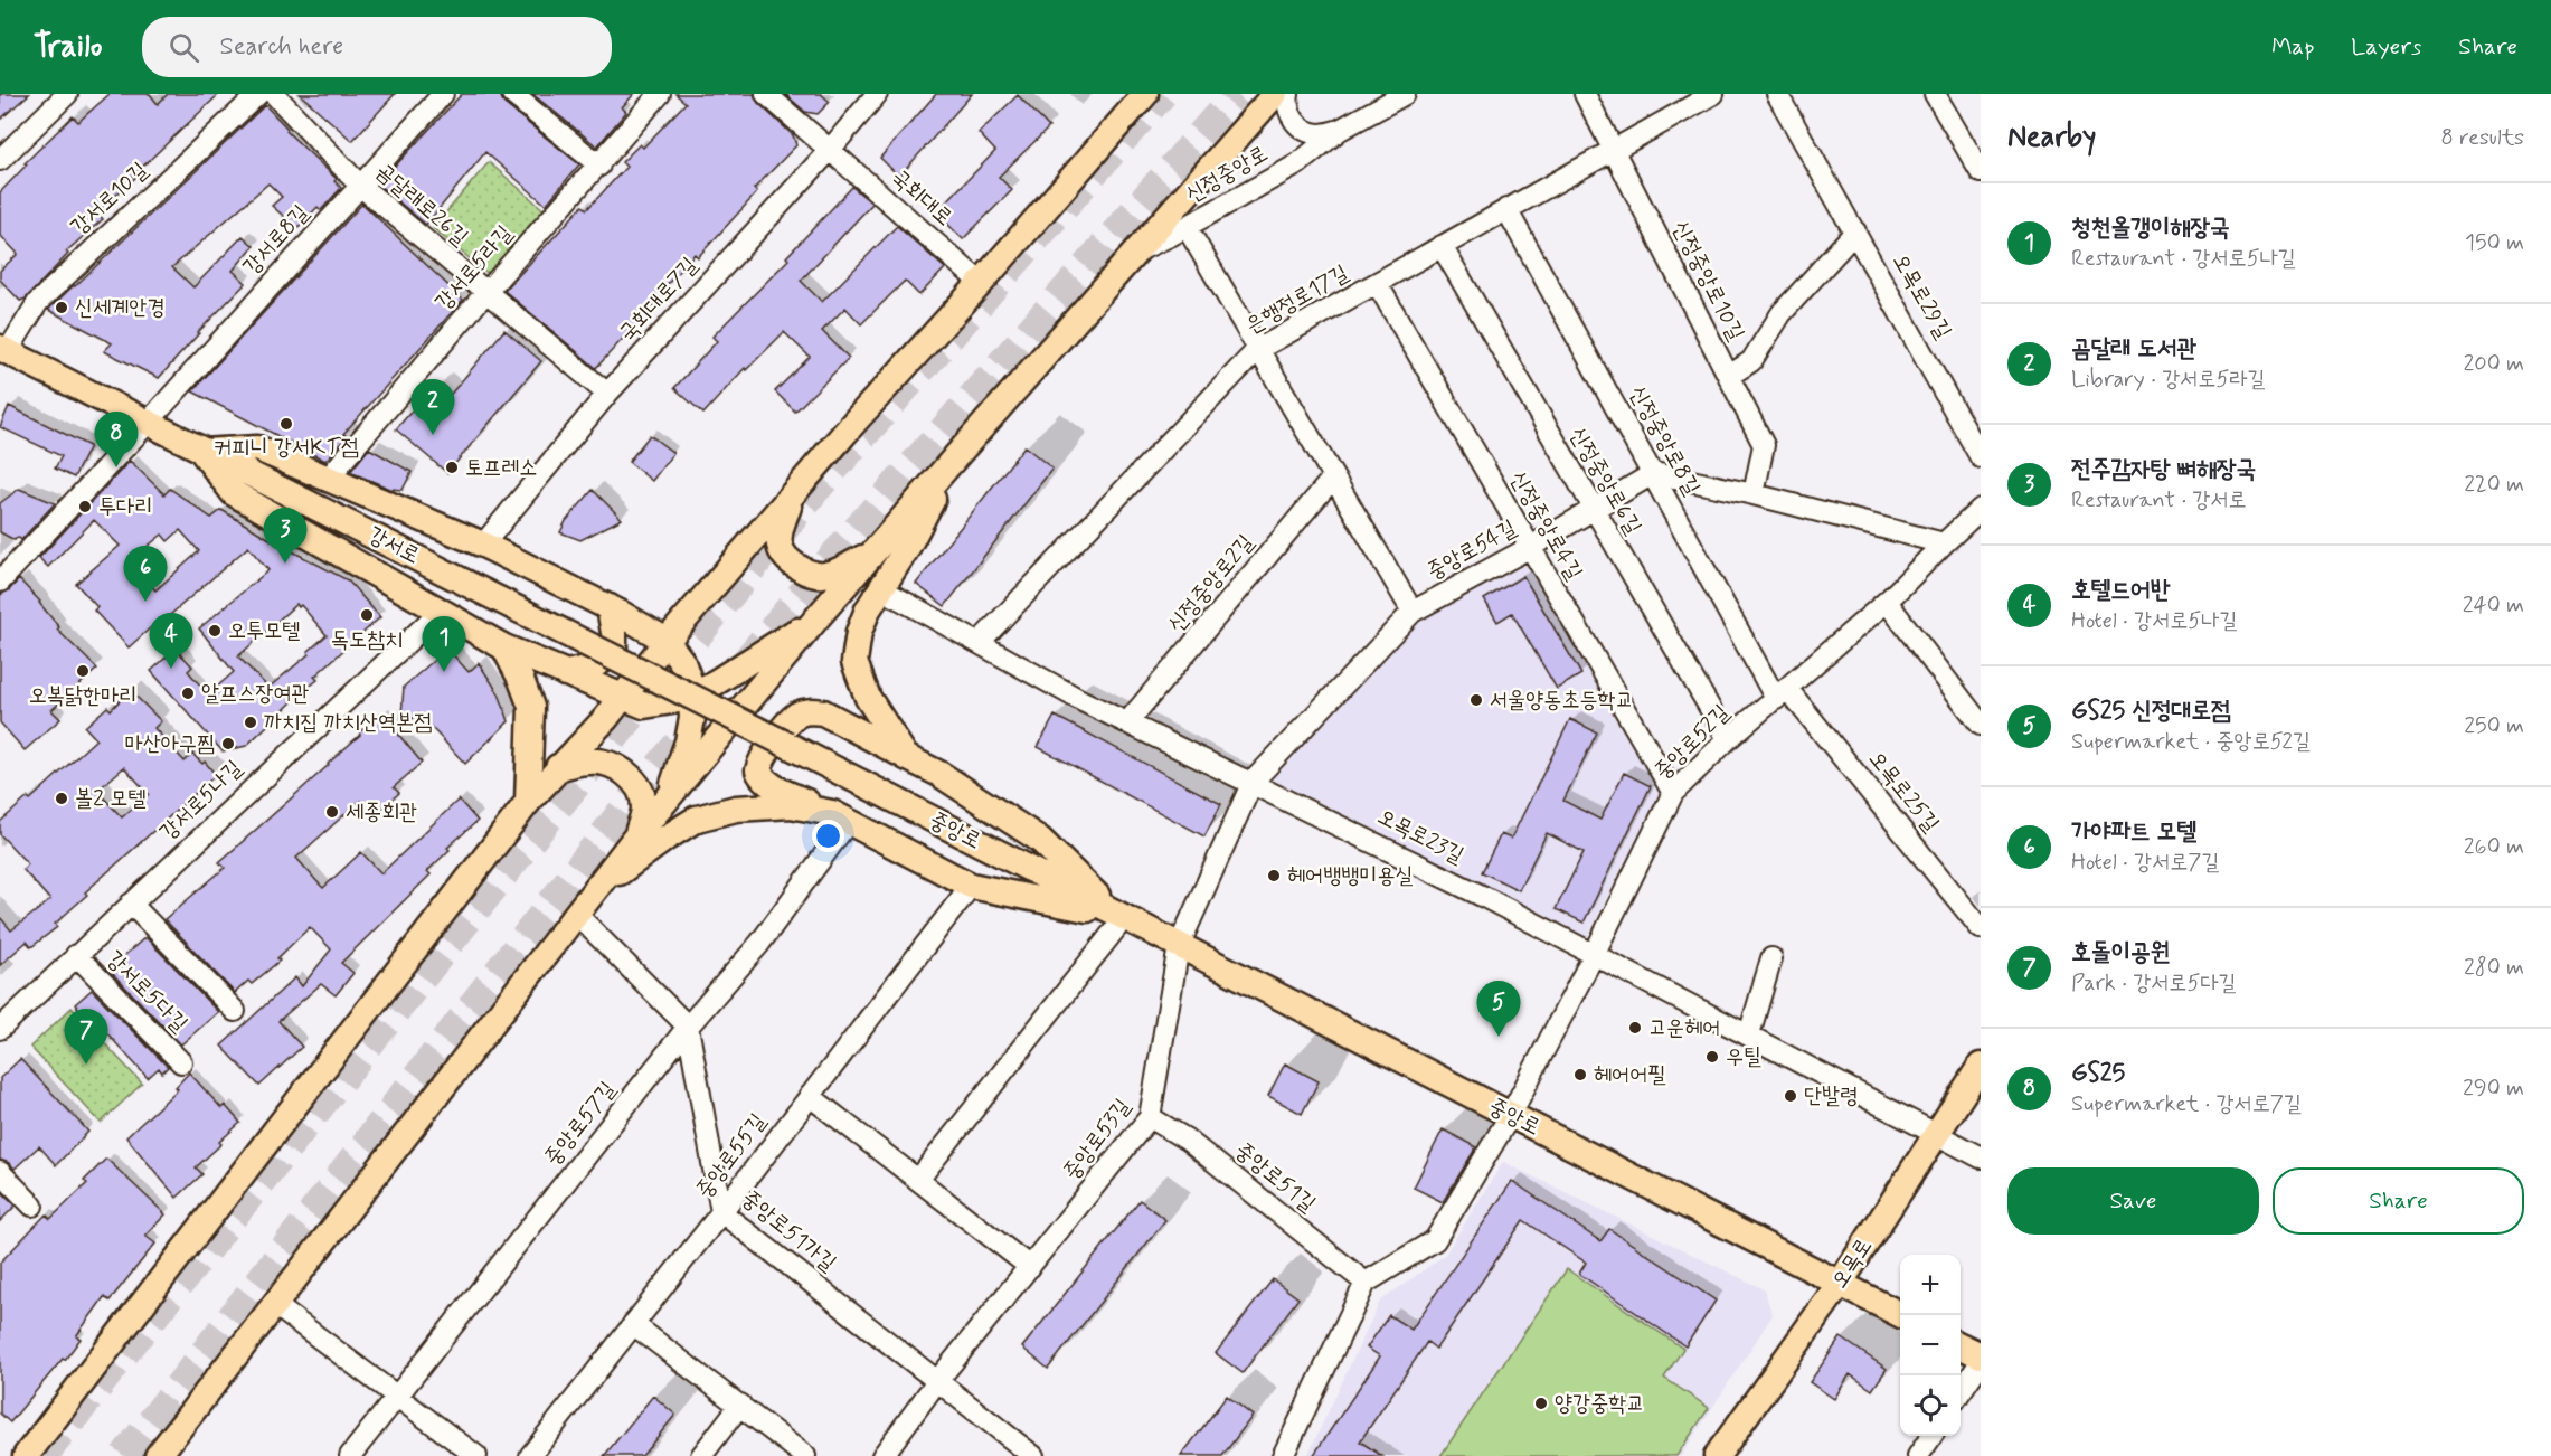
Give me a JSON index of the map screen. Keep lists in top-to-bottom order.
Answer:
{
  "streets": {
    "main road": ["강서로", "중앙로", "오목로"],
    "street": [
      "신정중앙로",
      "국회대로",
      "강서로10길",
      "곰달래로26길",
      "강서로8길",
      "강서로5라길",
      "신정중앙로10길",
      "오목로29길",
      "국회대로7길",
      "은행정로17길",
      "신정중앙로8길",
      "신정중앙로6길",
      "신정중앙로4길",
      "중앙로54길",
      "신정중앙로2길",
      "중앙로52길",
      "오목로25길",
      "강서로5나길",
      "오목로23길",
      "강서로5다길",
      "중앙로57길",
      "중앙로53길",
      "중앙로55길",
      "중앙로51길",
      "중앙로51가길"
    ]
  },
  "crossings": [
    ["국회대로", "국회대로7길"],
    ["강서로10길", "강서로"],
    ["곰달래로26길", "강서로8길"],
    ["곰달래로26길", "강서로5라길"],
    ["곰달래로26길", "국회대로7길"],
    ["강서로8길", "강서로"],
    ["신정중앙로10길", "은행정로17길"],
    ["은행정로17길", "신정중앙로8길"],
    ["은행정로17길", "신정중앙로6길"],
    ["은행정로17길", "신정중앙로4길"],
    ["은행정로17길", "오목로23길"],
    ["신정중앙로8길", "중앙로54길"],
    ["신정중앙로8길", "중앙로52길"],
    ["신정중앙로8길", "오목로25길"],
    ["신정중앙로6길", "중앙로54길"],
    ["신정중앙로6길", "중앙로52길"],
    ["신정중앙로4길", "중앙로54길"],
    ["신정중앙로4길", "중앙로52길"],
    ["강서로", "중앙로"],
    ["중앙로54길", "중앙로"],
    ["중앙로54길", "오목로23길"],
    ["중앙로54길", "중앙로53길"],
    ["신정중앙로2길", "오목로23길"],
    ["중앙로52길", "오목로25길"],
    ["중앙로52길", "중앙로"],
    ["중앙로52길", "오목로23길"],
    ["강서로5나길", "강서로5다길"],
    ["중앙로", "중앙로53길"],
    ["중앙로", "오목로"],
    ["오목로23길", "오목로"],
    ["중앙로57길", "중앙로51가길"],
    ["중앙로53길", "중앙로51길"],
    ["중앙로53길", "중앙로51가길"],
    ["중앙로55길", "중앙로51가길"]
  ],
  "places": [
    "신세계안경",
    "커피니 강서KT점",
    "토프레소",
    "투다리",
    "독도참치",
    "오투모텔",
    "오복닭한마리",
    "알프스장여관",
    "서울양동초등학교",
    "까치집 까치산역본점",
    "마산아구찜",
    "볼2 모텔",
    "세종회관",
    "헤어뱅뱅미용실",
    "고운헤어",
    "우틸",
    "헤어어필",
    "단발령",
    "양강중학교"
  ],
  "page": {
    "header": "Trailo",
    "search": "Search here",
    "nav": ["Map", "Layers", "Share"],
    "heading": ["Nearby", "8 results"],
    "list": [
      {
        "mark": "1",
        "name": "청천올갱이해장국",
        "note": "Restaurant · 강서로5나길",
        "value": "150 m"
      },
      {
        "mark": "2",
        "name": "곰달래 도서관",
        "note": "Library · 강서로5라길",
        "value": "200 m"
      },
      {
        "mark": "3",
        "name": "전주감자탕 뼈해장국",
        "note": "Restaurant · 강서로",
        "value": "220 m"
      },
      {
        "mark": "4",
        "name": "호텔드어반",
        "note": "Hotel · 강서로5나길",
        "value": "240 m"
      },
      {
        "mark": "5",
        "name": "GS25 신정대로점",
        "note": "Supermarket · 중앙로52길",
        "value": "250 m"
      },
      {
        "mark": "6",
        "name": "가야파트 모텔",
        "note": "Hotel · 강서로7길",
        "value": "260 m"
      },
      {
        "mark": "7",
        "name": "호돌이공원",
        "note": "Park · 강서로5다길",
        "value": "280 m"
      },
      {
        "mark": "8",
        "name": "GS25",
        "note": "Supermarket · 강서로7길",
        "value": "290 m"
      }
    ],
    "pins": [
      "2",
      "8",
      "3",
      "6",
      "4",
      "1",
      "5",
      "7"
    ],
    "buttons": ["Save", "Share"],
    "map_buttons": ["+", "−"]
  }
}
